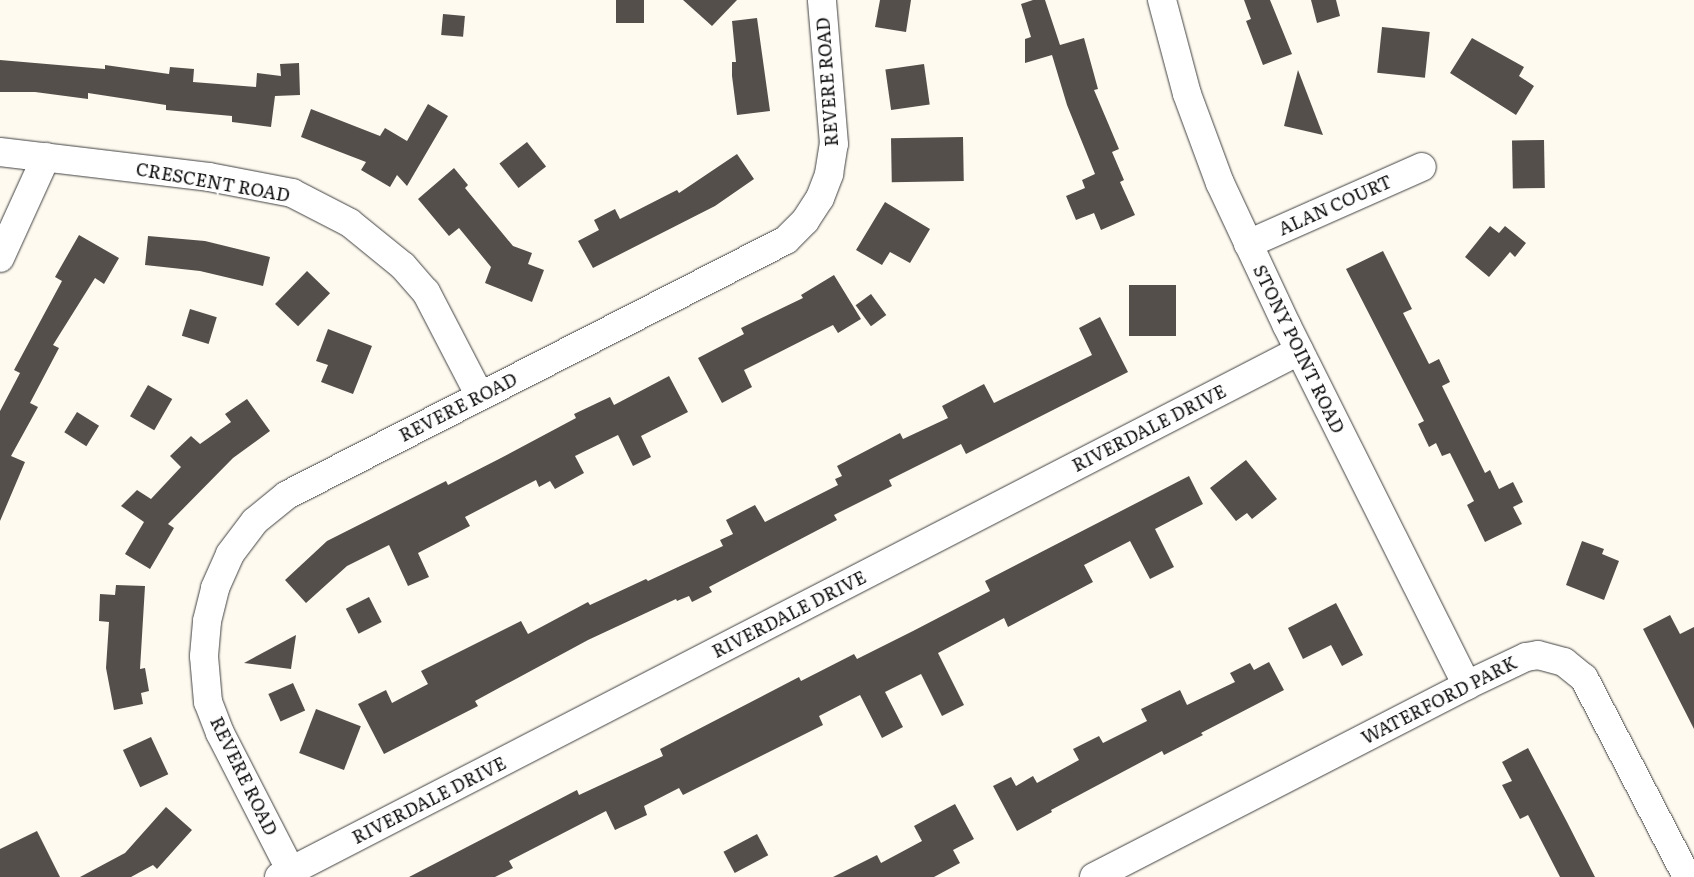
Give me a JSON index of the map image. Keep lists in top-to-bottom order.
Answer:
{
  "streets": {
    "street": [
      "REVERE ROAD",
      "CRESCENT ROAD",
      "ALAN COURT",
      "STONY POINT ROAD",
      "RIVERDALE DRIVE",
      "WATERFORD PARK"
    ]
  },
  "crossings": [
    ["REVERE ROAD", "CRESCENT ROAD"],
    ["REVERE ROAD", "RIVERDALE DRIVE"],
    ["ALAN COURT", "STONY POINT ROAD"],
    ["STONY POINT ROAD", "RIVERDALE DRIVE"],
    ["STONY POINT ROAD", "WATERFORD PARK"]
  ]
}
